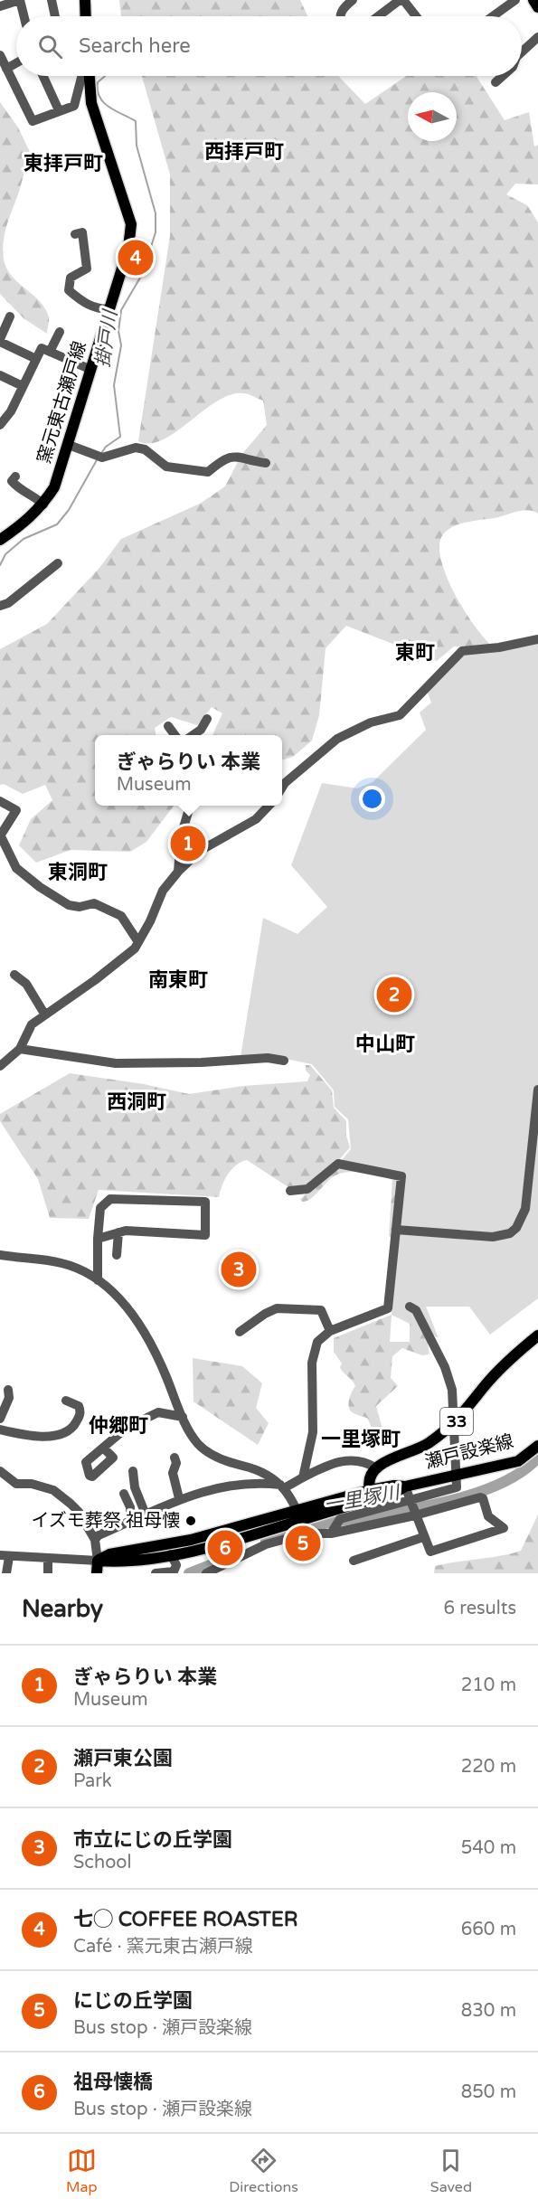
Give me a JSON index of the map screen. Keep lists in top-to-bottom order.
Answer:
{
  "streets": {
    "main road": ["窯元東古瀬戸線", "33", "瀬戸設楽線"]
  },
  "districts": [
    "西拝戸町",
    "東拝戸町",
    "東町",
    "東洞町",
    "南東町",
    "中山町",
    "西洞町",
    "仲郷町",
    "一里塚町"
  ],
  "water": ["掛戸川", "一里塚川"],
  "places": ["イズモ葬祭 祖母懐"],
  "north": "left",
  "page": {
    "search": "Search here",
    "pins": [
      "4",
      "1",
      "2",
      "3",
      "5",
      "6"
    ],
    "popup": ["ぎゃらりい 本業", "Museum"],
    "heading": ["Nearby", "6 results"],
    "list": [
      {
        "mark": "1",
        "name": "ぎゃらりい 本業",
        "note": "Museum",
        "value": "210 m"
      },
      {
        "mark": "2",
        "name": "瀬戸東公園",
        "note": "Park",
        "value": "220 m"
      },
      {
        "mark": "3",
        "name": "市立にじの丘学園",
        "note": "School",
        "value": "540 m"
      },
      {
        "mark": "4",
        "name": "七◯ COFFEE ROASTER",
        "note": "Café · 窯元東古瀬戸線",
        "value": "660 m"
      },
      {
        "mark": "5",
        "name": "にじの丘学園",
        "note": "Bus stop · 瀬戸設楽線",
        "value": "830 m"
      },
      {
        "mark": "6",
        "name": "祖母懐橋",
        "note": "Bus stop · 瀬戸設楽線",
        "value": "850 m"
      }
    ],
    "nav": ["Map", "Directions", "Saved"]
  }
}
